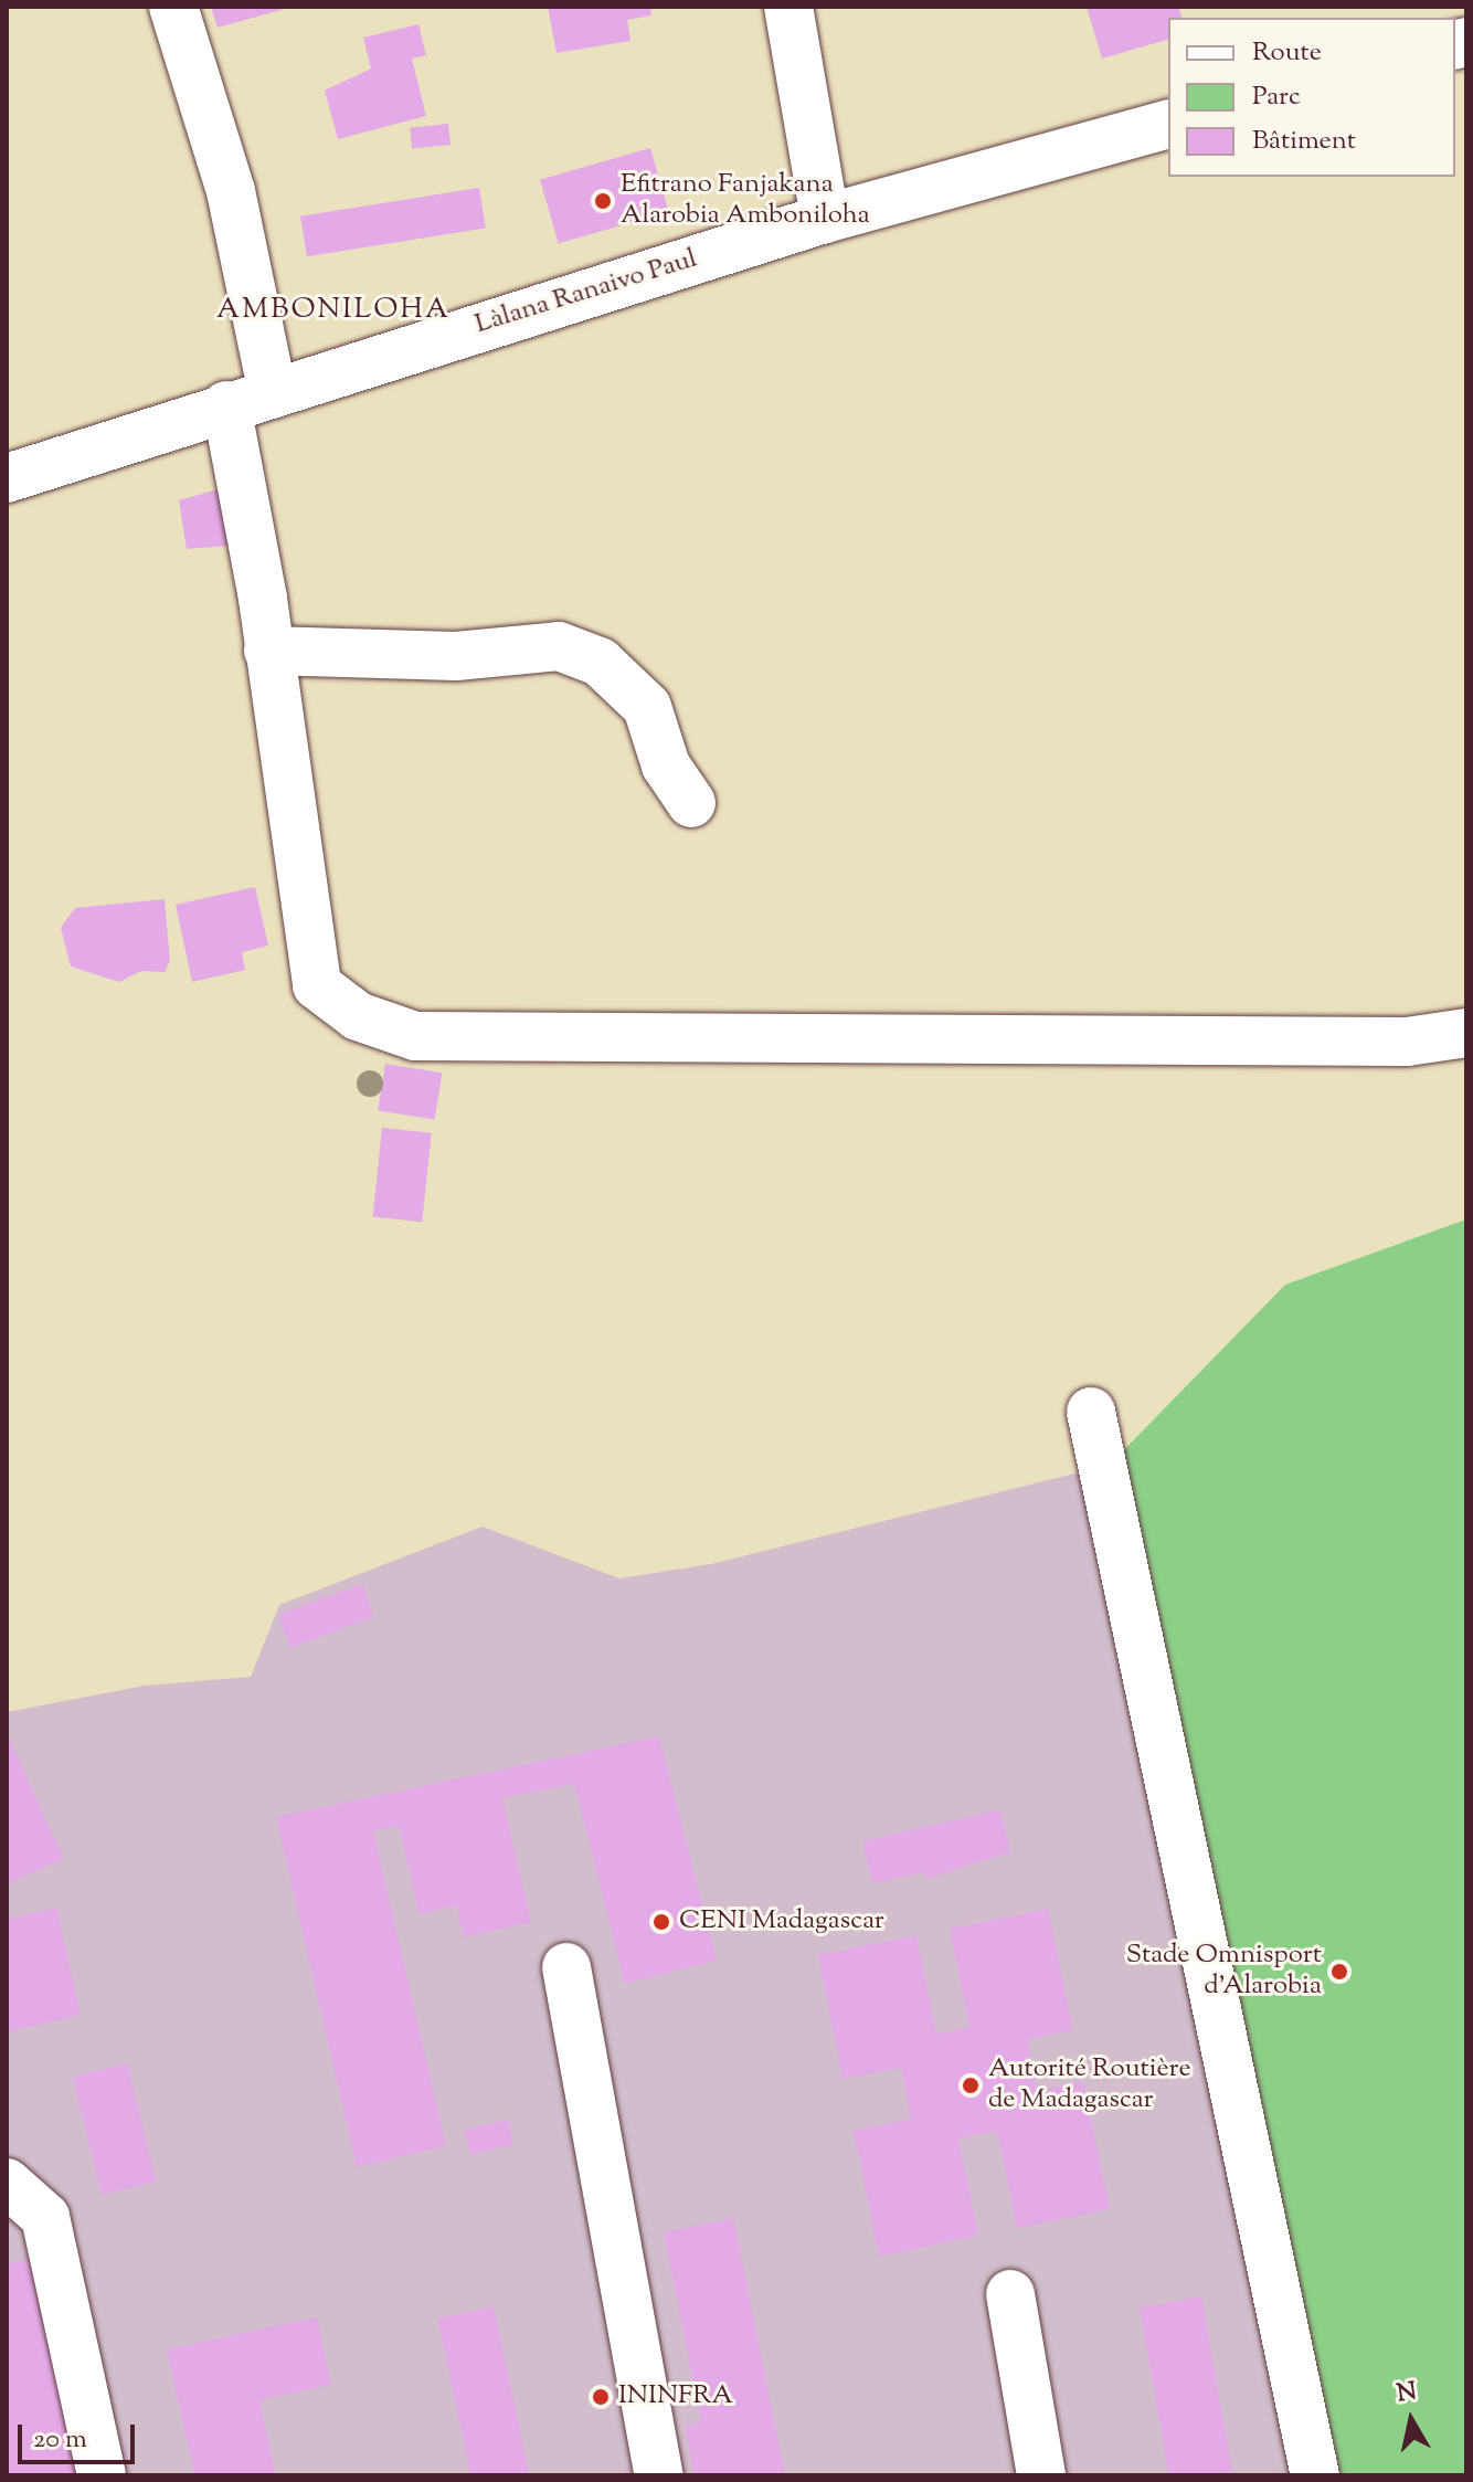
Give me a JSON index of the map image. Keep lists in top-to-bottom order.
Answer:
{
  "streets": {
    "street": ["Làlana Ranaivo Paul"]
  },
  "districts": ["AMBONILOHA"],
  "places": [
    "Efitrano Fanjakana Alarobia Amboniloha",
    "CENI Madagascar",
    "Stade Omnisport d'Alarobia",
    "Autorité Routière de Madagascar",
    "ININFRA"
  ],
  "legend": ["Route", "Parc", "Bâtiment"],
  "scale_bar": "20 m",
  "north": "top"
}
